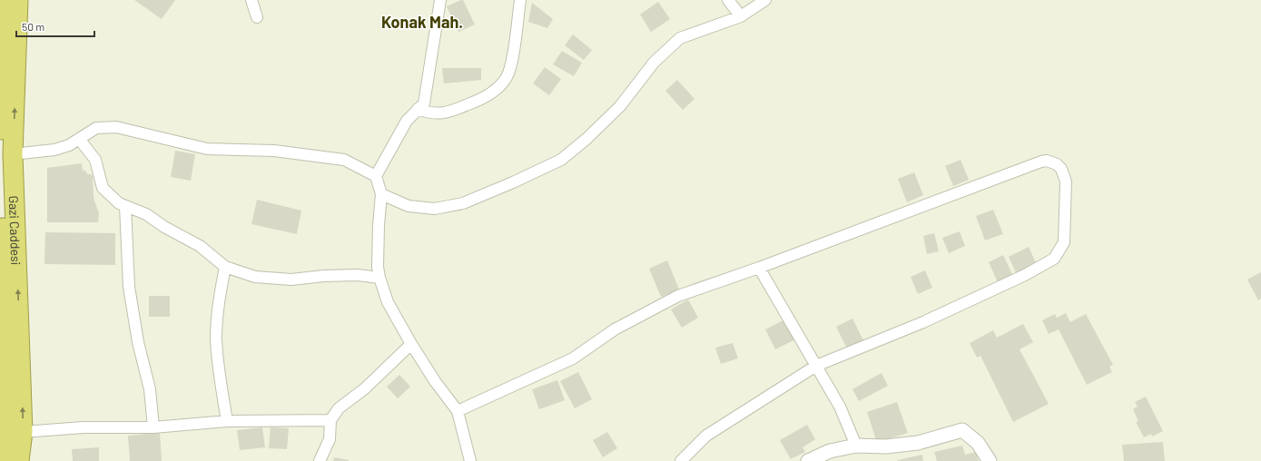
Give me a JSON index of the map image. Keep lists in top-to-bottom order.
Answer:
{
  "streets": {
    "highway": ["Gazi Caddesi"]
  },
  "districts": ["Konak Mah."],
  "scale_bar": "50 m"
}
